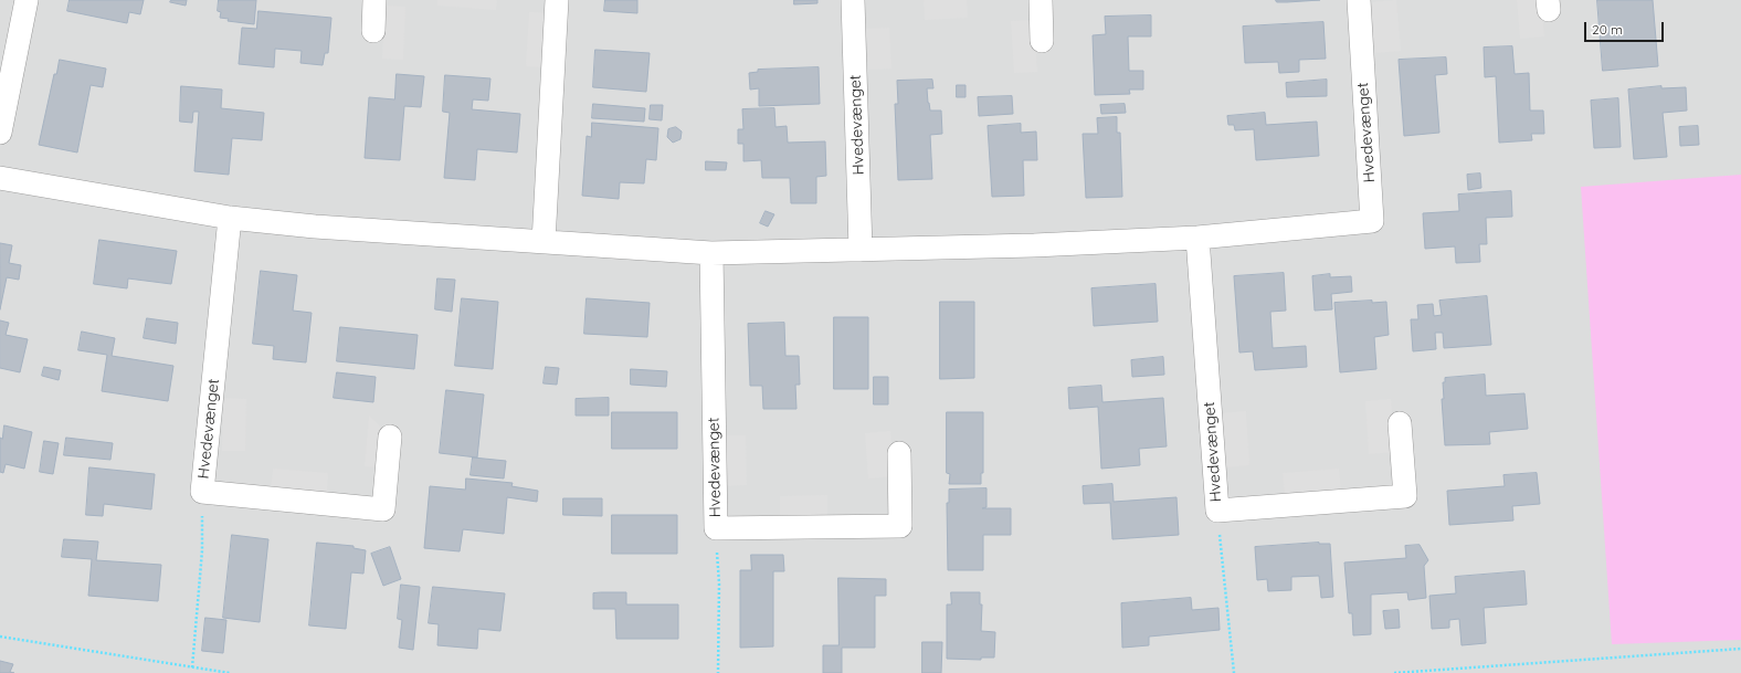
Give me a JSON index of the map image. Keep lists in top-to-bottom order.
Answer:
{
  "streets": {
    "street": ["Hvedevænget"]
  },
  "scale_bar": "20 m"
}
